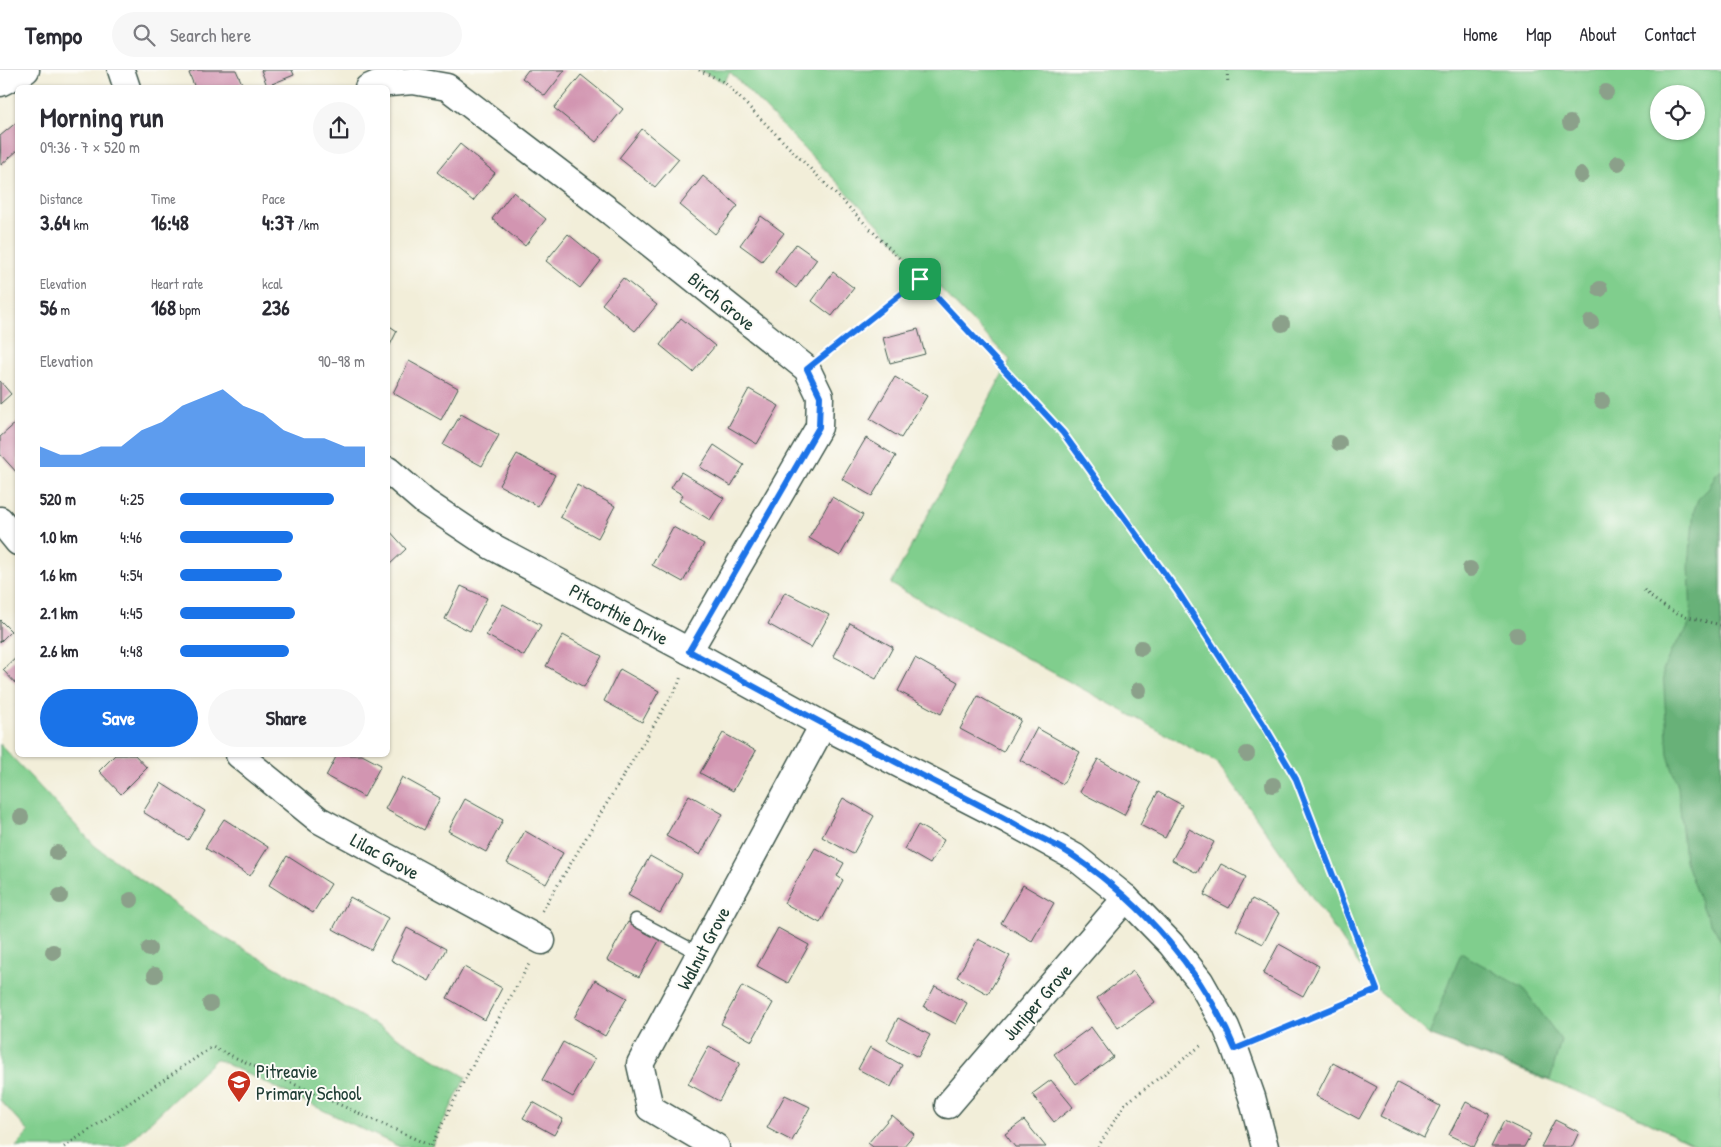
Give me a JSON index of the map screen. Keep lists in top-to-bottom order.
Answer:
{
  "streets": {
    "street": [
      "Birch Grove",
      "Pitcorthie Drive",
      "Lilac Grove",
      "Walnut Grove",
      "Juniper Grove"
    ]
  },
  "crossings": [
    ["Birch Grove", "Pitcorthie Drive"],
    ["Pitcorthie Drive", "Walnut Grove"],
    ["Pitcorthie Drive", "Juniper Grove"]
  ],
  "places": {
    "school or university": ["Pitreavie Primary School"]
  },
  "page": {
    "header": "Tempo",
    "search": "Search here",
    "nav": [
      "Home",
      "Map",
      "About",
      "Contact"
    ],
    "heading": ["Morning run", "09:36 · 7 × 520 m"],
    "stats": [
      ["Distance", "3.64 km"],
      ["Time", "16:48"],
      ["Pace", "4:37 /km"],
      ["Elevation", "56 m"],
      ["Heart rate", "168 bpm"],
      ["kcal", "236"]
    ],
    "chart": ["Elevation", "90–98 m"],
    "list": [
      {
        "name": "520 m",
        "note": "4:25"
      },
      {
        "name": "1.0 km",
        "note": "4:46"
      },
      {
        "name": "1.6 km",
        "note": "4:54"
      },
      {
        "name": "2.1 km",
        "note": "4:45"
      },
      {
        "name": "2.6 km",
        "note": "4:48"
      }
    ],
    "buttons": ["Save", "Share"]
  }
}
